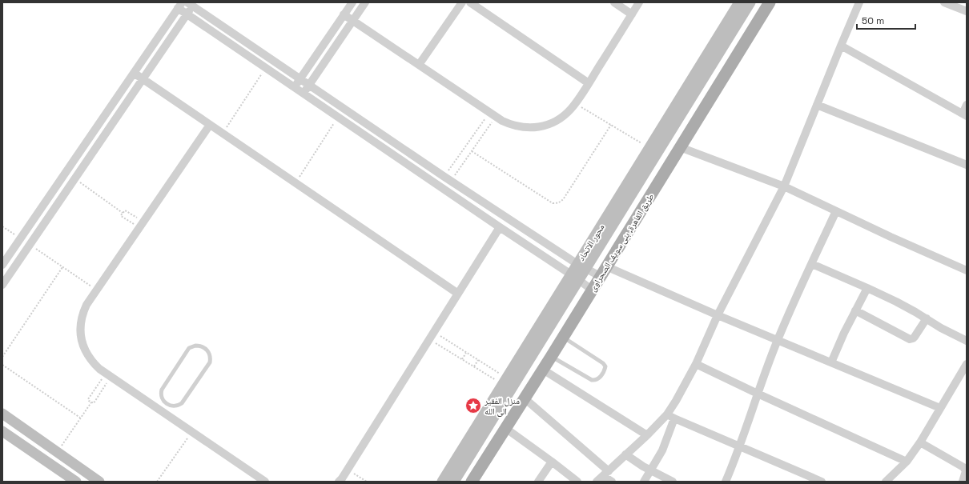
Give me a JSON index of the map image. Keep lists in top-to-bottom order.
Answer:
{
  "streets": {
    "main road": ["طريق القاهرة, بنى سويف الصحراوى"],
    "street": ["محور الاتحاد"]
  },
  "places": {
    "place": ["منزل الفقير الى الله"]
  },
  "scale_bar": "50 m"
}
